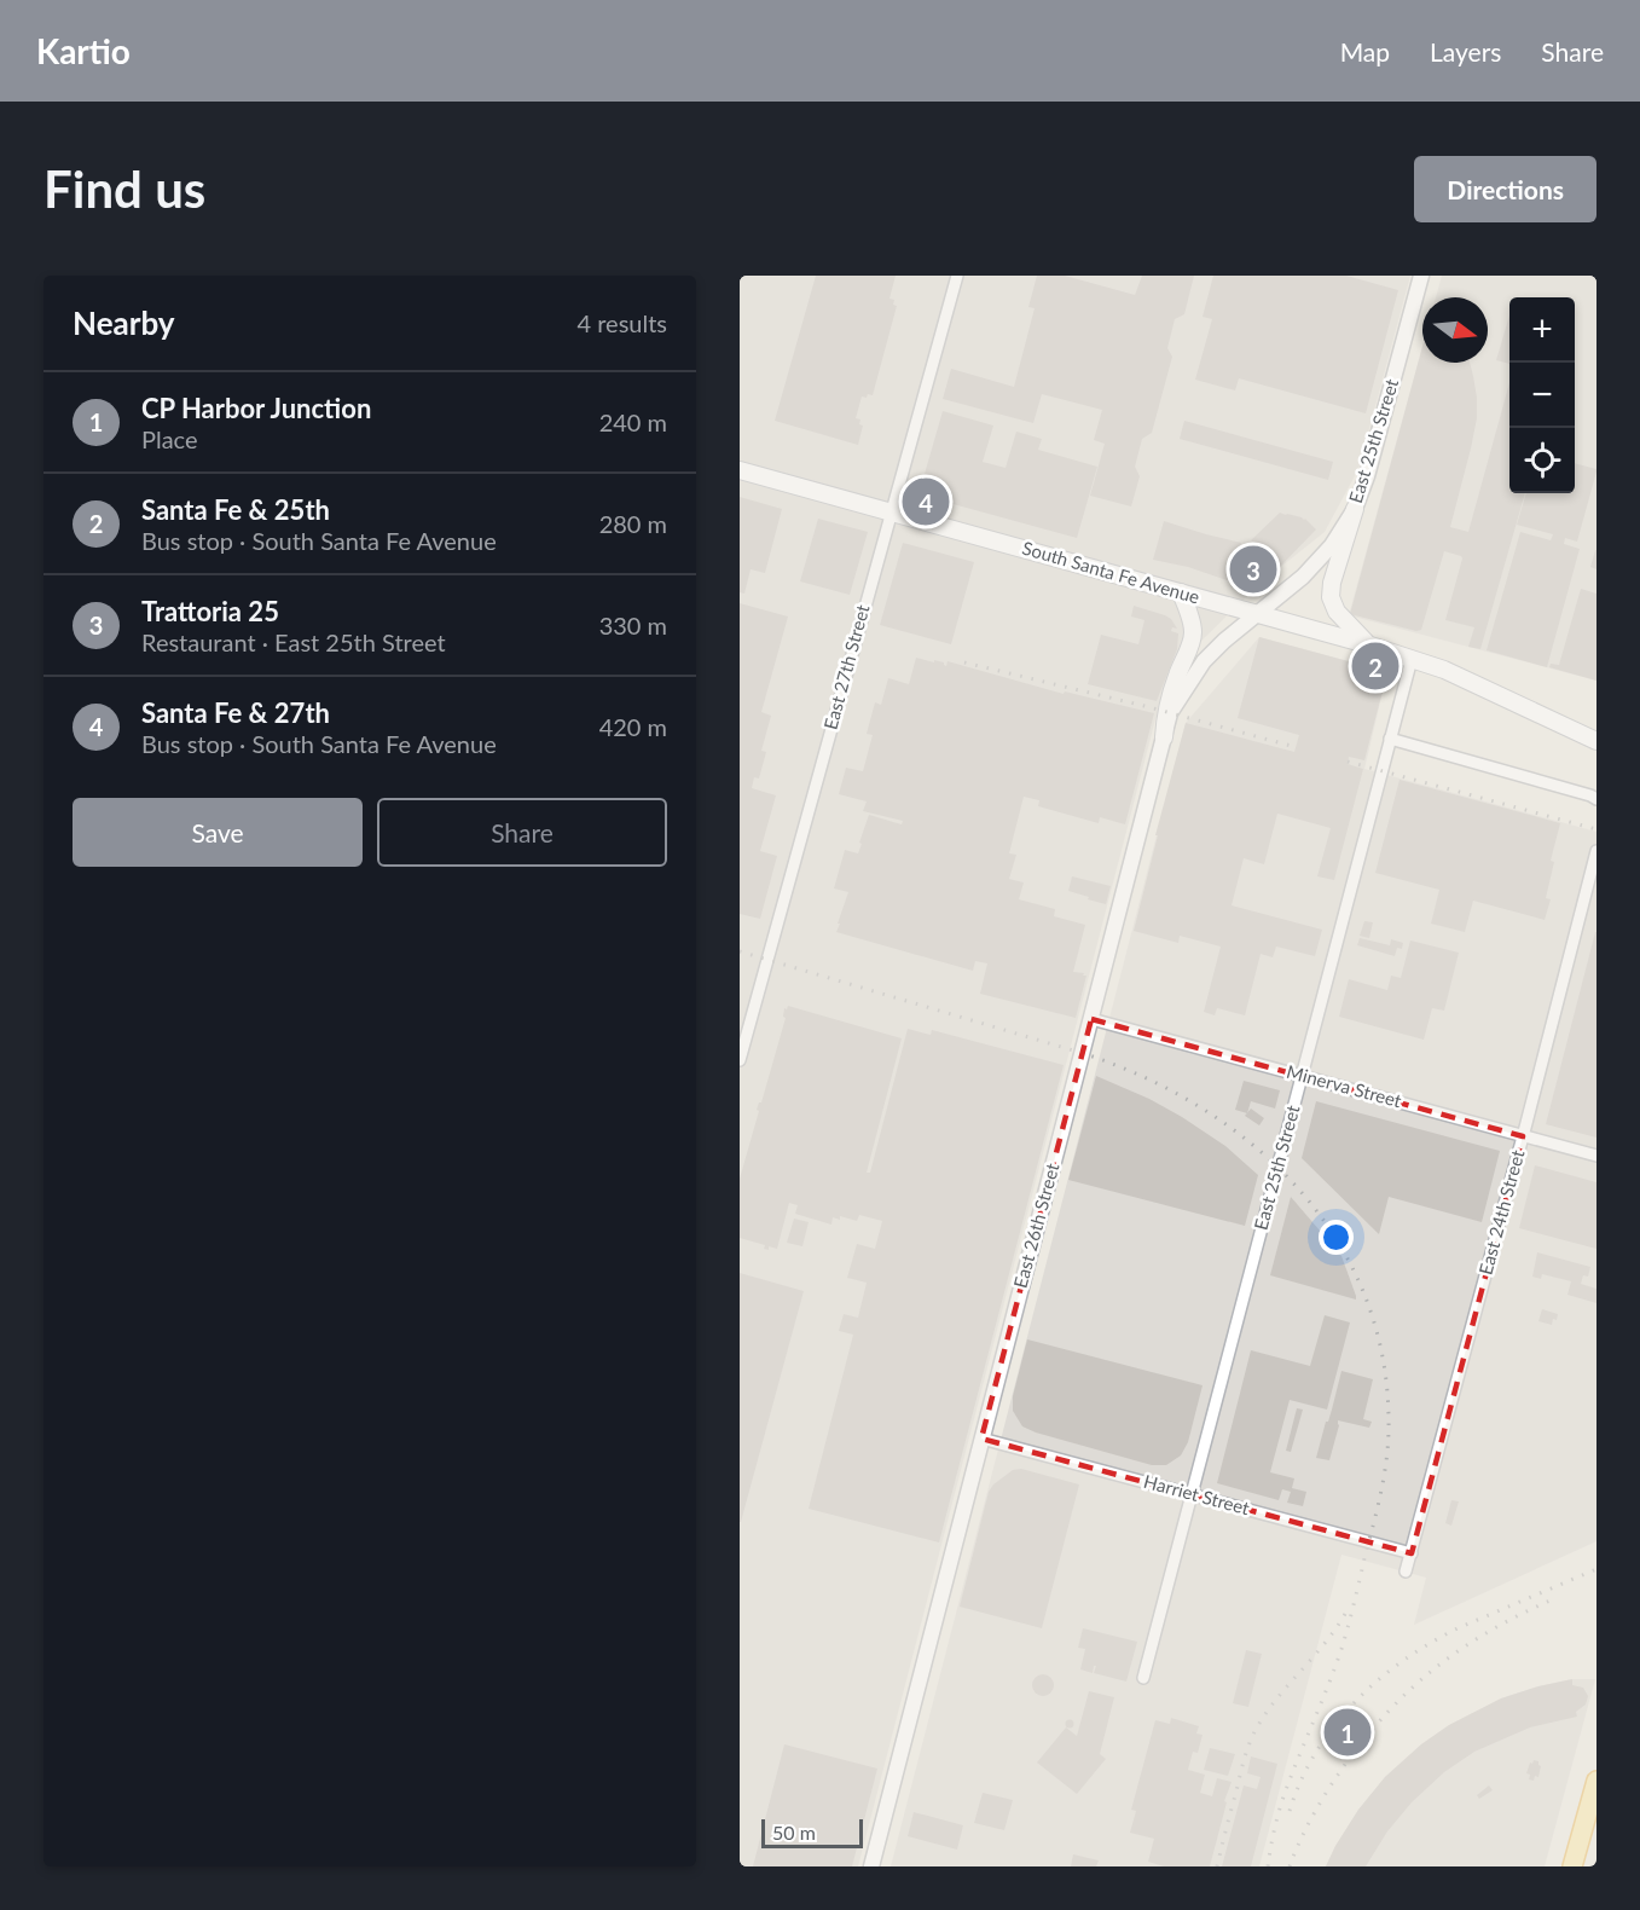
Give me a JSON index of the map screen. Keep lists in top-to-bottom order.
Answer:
{
  "streets": {
    "main road": ["South Santa Fe Avenue"],
    "street": [
      "East 25th Street",
      "East 27th Street",
      "Minerva Street",
      "East 24th Street",
      "East 26th Street",
      "Harriet Street"
    ]
  },
  "crossings": [
    ["East 25th Street", "South Santa Fe Avenue"],
    ["East 25th Street", "Minerva Street"],
    ["East 25th Street", "East 26th Street"],
    ["East 25th Street", "Harriet Street"],
    ["South Santa Fe Avenue", "East 27th Street"],
    ["South Santa Fe Avenue", "East 26th Street"],
    ["Minerva Street", "East 24th Street"],
    ["Minerva Street", "East 26th Street"],
    ["East 24th Street", "Harriet Street"],
    ["East 26th Street", "Harriet Street"]
  ],
  "scale_bar": "50 m",
  "north": "right",
  "page": {
    "header": "Kartio",
    "nav": ["Map", "Layers", "Share"],
    "buttons": [
      "Directions",
      ["Save", "Share"]
    ],
    "title": "Find us",
    "heading": ["Nearby", "4 results"],
    "map_buttons": ["+", "−"],
    "list": [
      {
        "mark": "1",
        "name": "CP Harbor Junction",
        "note": "Place",
        "value": "240 m"
      },
      {
        "mark": "2",
        "name": "Santa Fe & 25th",
        "note": "Bus stop · South Santa Fe Avenue",
        "value": "280 m"
      },
      {
        "mark": "3",
        "name": "Trattoria 25",
        "note": "Restaurant · East 25th Street",
        "value": "330 m"
      },
      {
        "mark": "4",
        "name": "Santa Fe & 27th",
        "note": "Bus stop · South Santa Fe Avenue",
        "value": "420 m"
      }
    ],
    "pins": [
      "4",
      "3",
      "2",
      "1"
    ],
    "scale": "50 m"
  }
}
